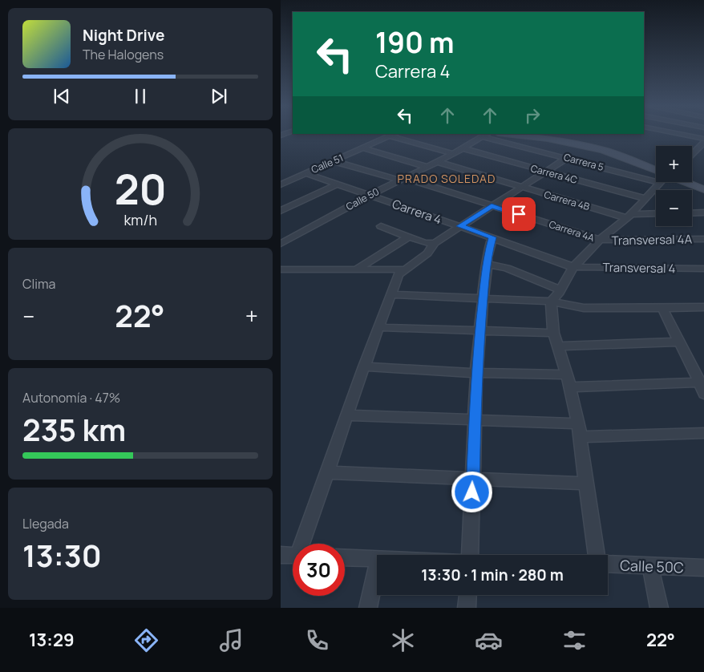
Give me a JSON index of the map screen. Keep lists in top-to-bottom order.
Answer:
{
  "streets": {
    "main road": ["Carrera 5"],
    "street": [
      "Calle 51",
      "Carrera 4C",
      "Calle 50",
      "Carrera 4B",
      "Carrera 4",
      "Carrera 4A",
      "Transversal 4A",
      "Transversal 4",
      "Calle 50C"
    ]
  },
  "crossings": [
    ["Calle 51", "Carrera 4"],
    ["Calle 51", "Carrera 4A"],
    ["Carrera 4C", "Calle 50"],
    ["Calle 50", "Carrera 4B"],
    ["Calle 50", "Carrera 4"],
    ["Calle 50", "Carrera 4A"],
    ["Carrera 4", "Transversal 4"],
    ["Carrera 4A", "Transversal 4A"]
  ],
  "districts": ["PRADO SOLEDAD"],
  "page": {
    "turn": ["190 m", "Carrera 4"],
    "song": ["Night Drive", "The Halogens"],
    "map_buttons": ["+", "−"],
    "tile": [
      "Clima",
      ["Autonomía · 47%", "235 km"],
      ["Llegada", "13:30"]
    ],
    "heat": ["−", "22°", "+"],
    "limit": "30",
    "trip": "13:30 · 1 min · 280 m",
    "tabs": ["13:29", "22°"],
    "gauge": ["20", "km/h"]
  }
}
